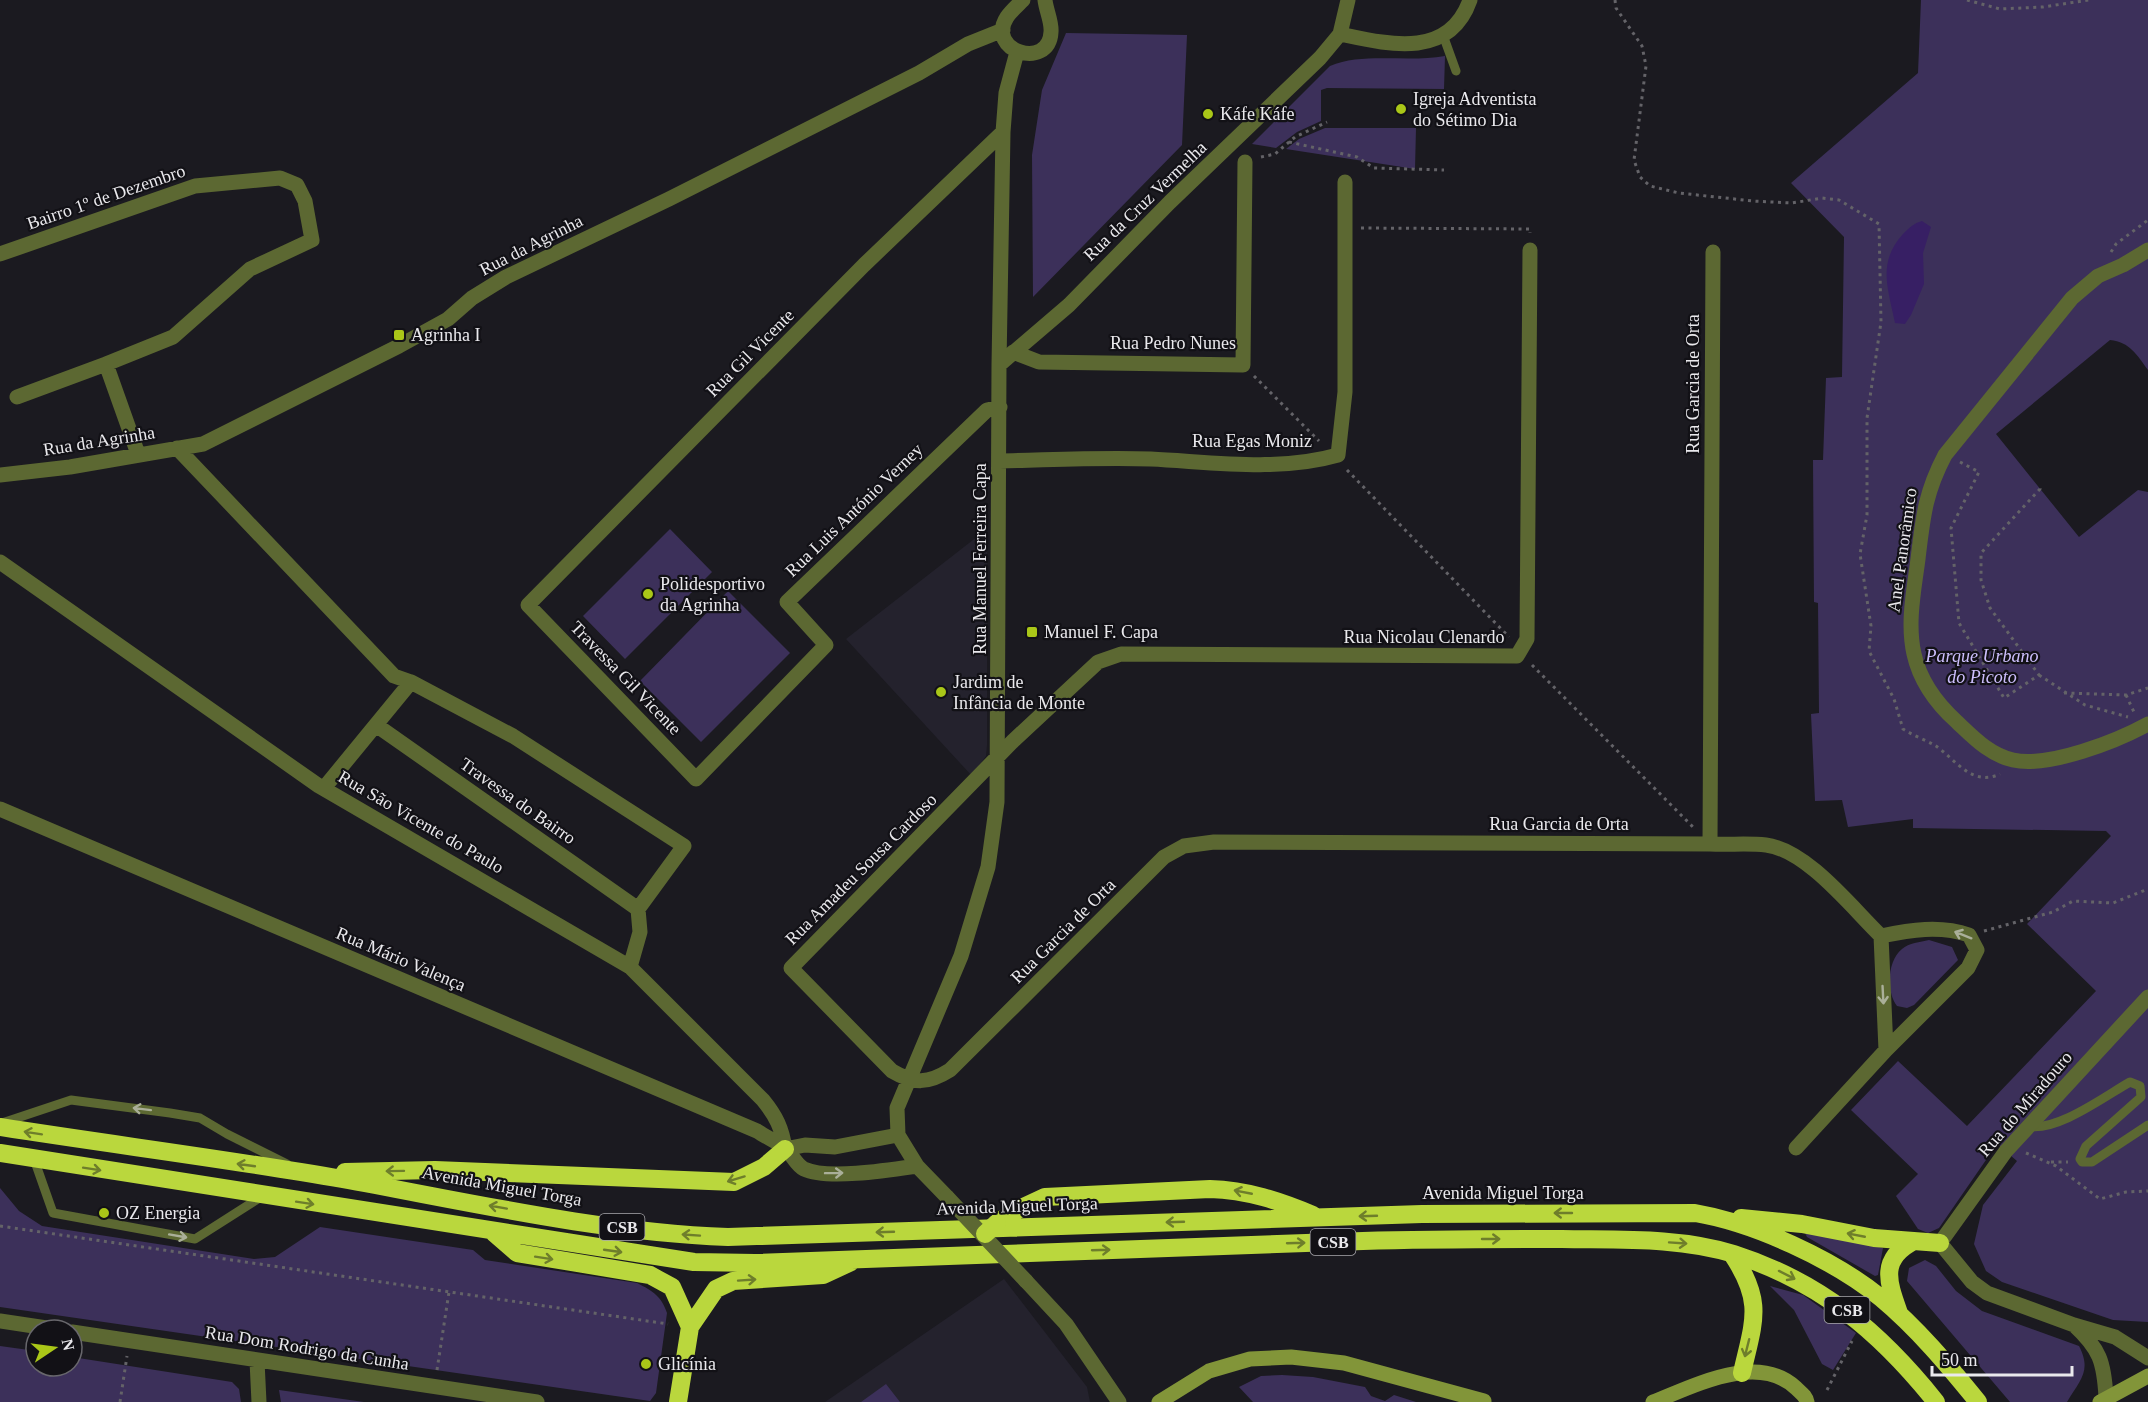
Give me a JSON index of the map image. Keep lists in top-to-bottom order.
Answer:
{
  "streets": {
    "highway": ["Avenida Miguel Torga", "CSB"],
    "street": [
      "Bairro 1º de Dezembro",
      "Rua da Cruz Vermelha",
      "Rua da Agrinha",
      "Rua Pedro Nunes",
      "Rua Gil Vicente",
      "Rua Garcia de Orta",
      "Rua Egas Moniz",
      "Rua Luis António Verney",
      "Anel Panorâmico",
      "Rua Manuel Ferreira Capa",
      "Rua Nicolau Clenardo",
      "Travessa Gil Vicente",
      "Travessa do Bairro",
      "Rua São Vicente do Paulo",
      "Rua Amadeu Sousa Cardoso",
      "Rua Mário Valença",
      "Rua do Miradouro",
      "Rua Dom Rodrigo da Cunha"
    ]
  },
  "crossings": [
    ["Rua da Cruz Vermelha", "Rua Pedro Nunes"],
    ["Rua da Cruz Vermelha", "Rua Manuel Ferreira Capa"],
    ["Rua da Agrinha", "Rua Manuel Ferreira Capa"],
    ["Rua Gil Vicente", "Rua Manuel Ferreira Capa"],
    ["Rua Gil Vicente", "Travessa Gil Vicente"],
    ["Rua Garcia de Orta", "Rua Manuel Ferreira Capa"],
    ["Rua Garcia de Orta", "Rua Amadeu Sousa Cardoso"],
    ["Rua Egas Moniz", "Rua Manuel Ferreira Capa"],
    ["Rua Luis António Verney", "Rua Manuel Ferreira Capa"],
    ["Rua Luis António Verney", "Travessa Gil Vicente"],
    ["Rua Manuel Ferreira Capa", "Rua Nicolau Clenardo"],
    ["Rua Manuel Ferreira Capa", "Rua Amadeu Sousa Cardoso"],
    ["Rua Nicolau Clenardo", "Rua Amadeu Sousa Cardoso"],
    ["Rua São Vicente do Paulo", "Rua Mário Valença"]
  ],
  "parks": ["Parque Urbano do Picoto"],
  "places": {
    "other": [
      "Igreja Adventista do Sétimo Dia",
      "Káfe Káfe",
      "Polidesportivo da Agrinha",
      "Jardim de Infância de Monte",
      "OZ Energia",
      "Glicínia"
    ],
    "transit": ["Agrinha I", "Manuel F. Capa"]
  },
  "scale_bar": "50 m",
  "north": "right"
}
